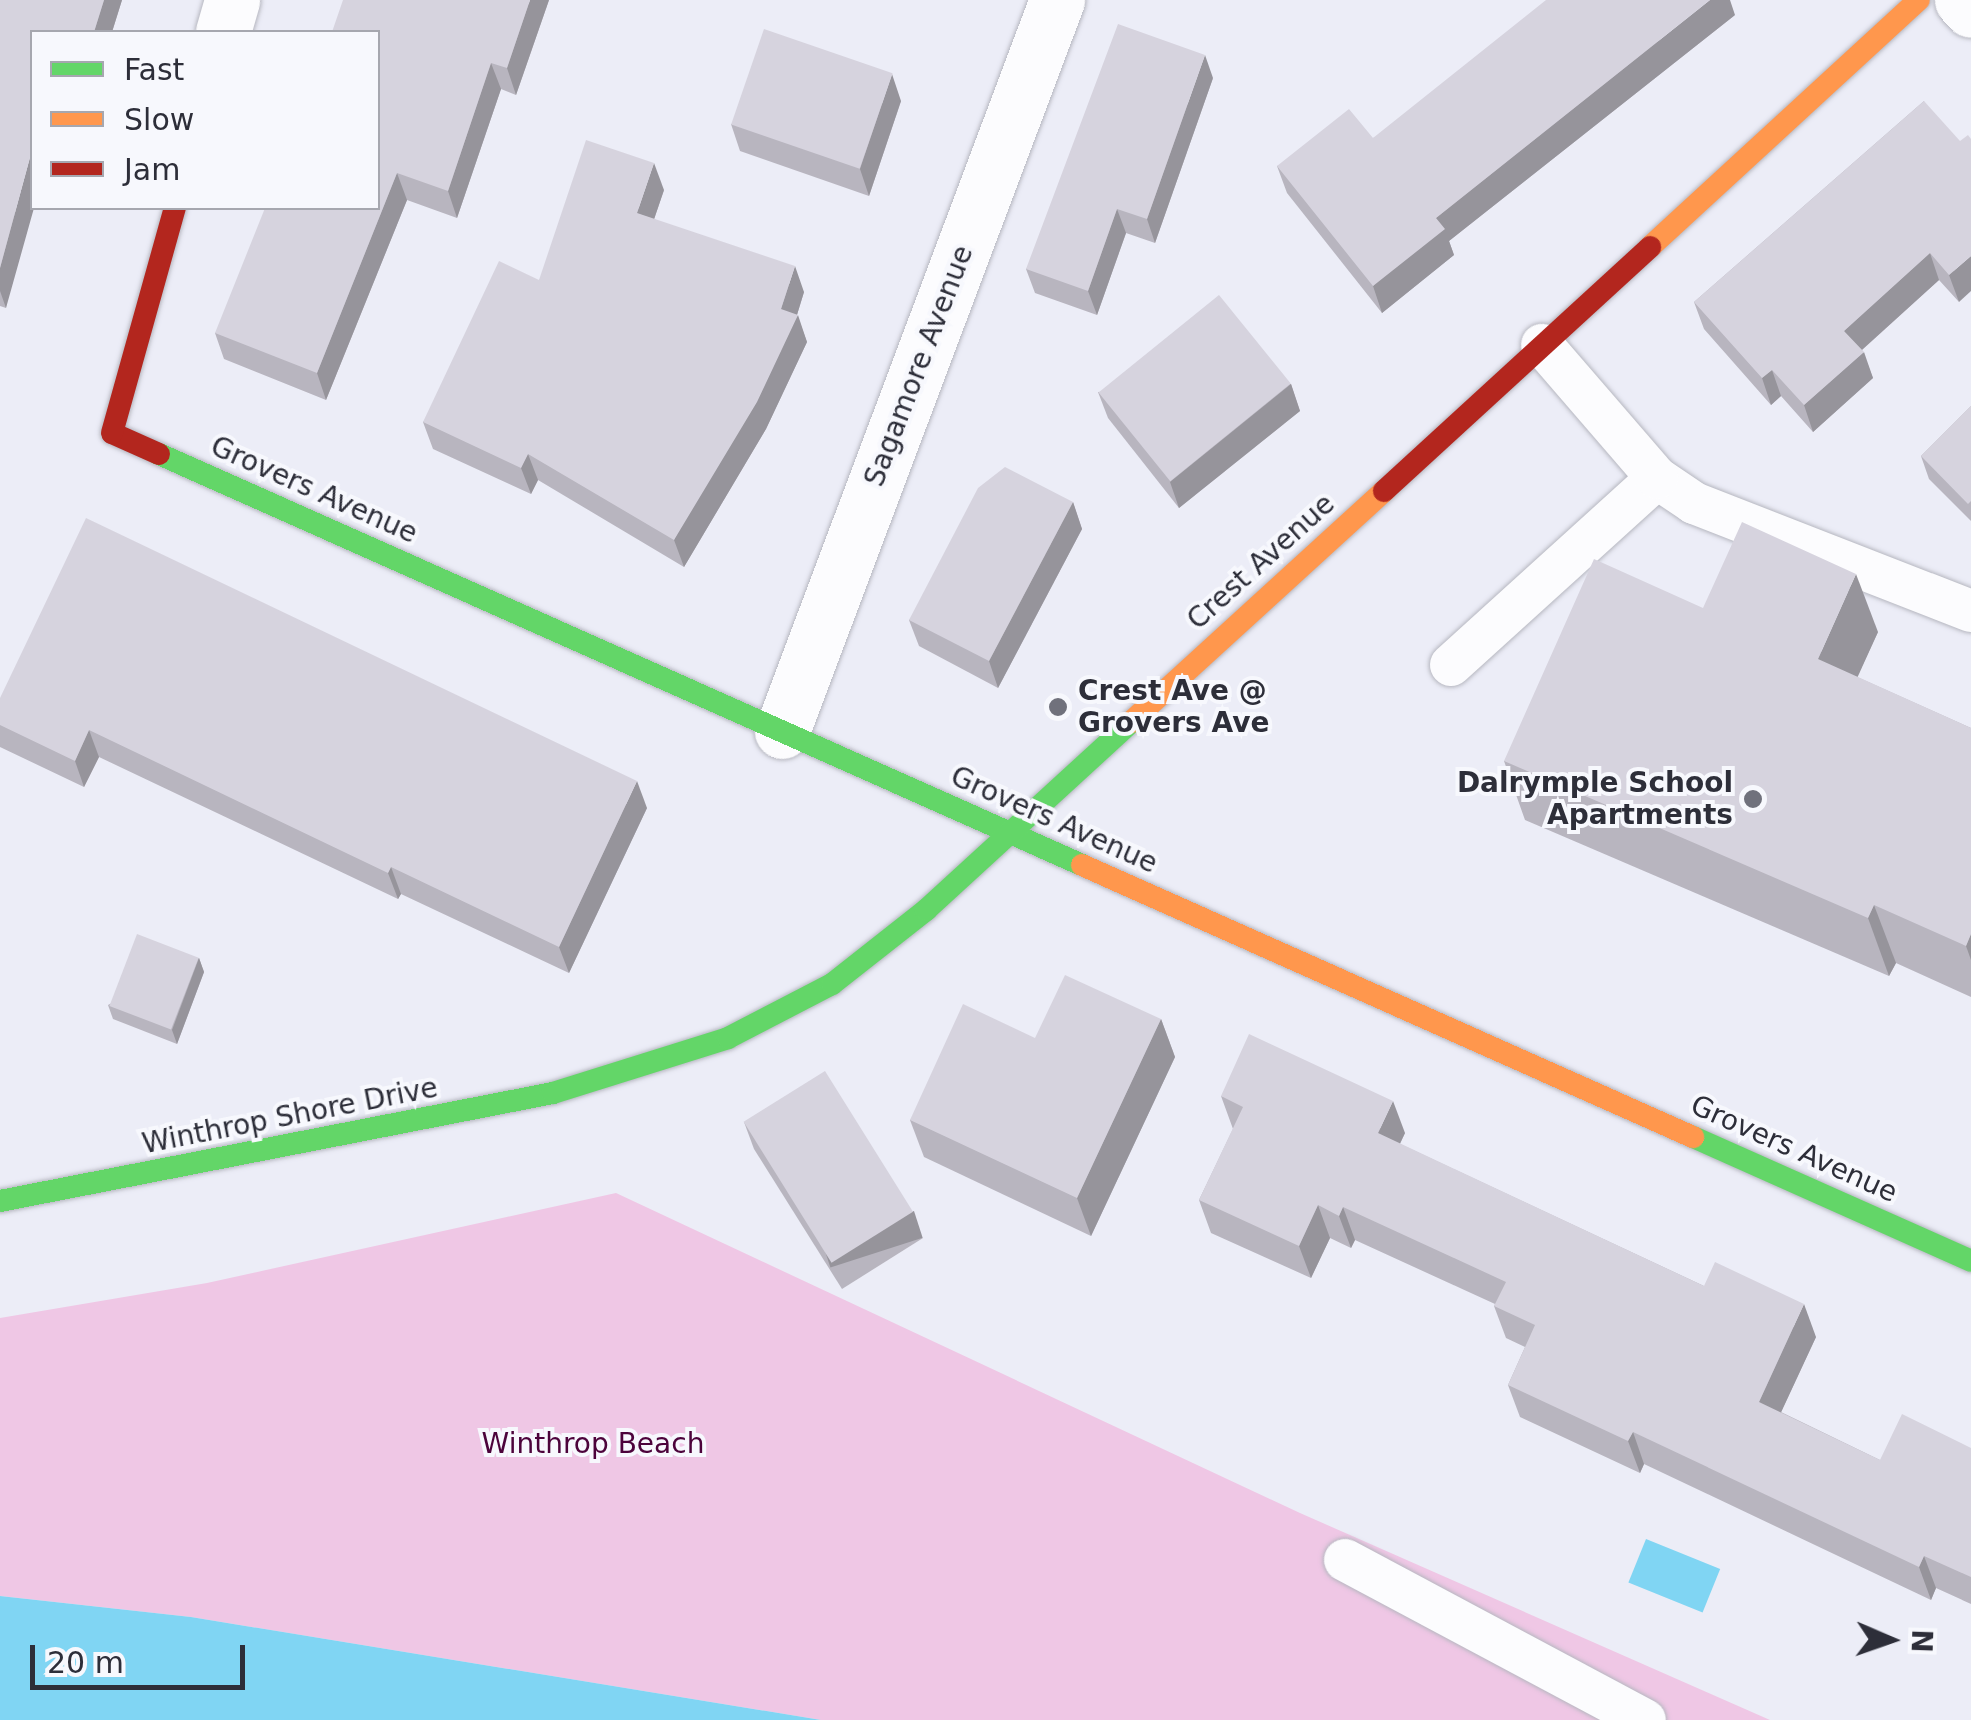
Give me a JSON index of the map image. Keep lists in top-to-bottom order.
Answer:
{
  "streets": {
    "main road": ["Grovers Avenue", "Crest Avenue", "Winthrop Shore Drive"],
    "street": ["Sagamore Avenue"]
  },
  "crossings": [
    ["Sagamore Avenue", "Grovers Avenue"],
    ["Grovers Avenue", "Crest Avenue"],
    ["Crest Avenue", "Winthrop Shore Drive"]
  ],
  "parks": ["Winthrop Beach"],
  "places": ["Crest Ave @ Grovers Ave", "Dalrymple School Apartments"],
  "legend": ["Fast", "Slow", "Jam"],
  "scale_bar": "20 m",
  "north": "right"
}
